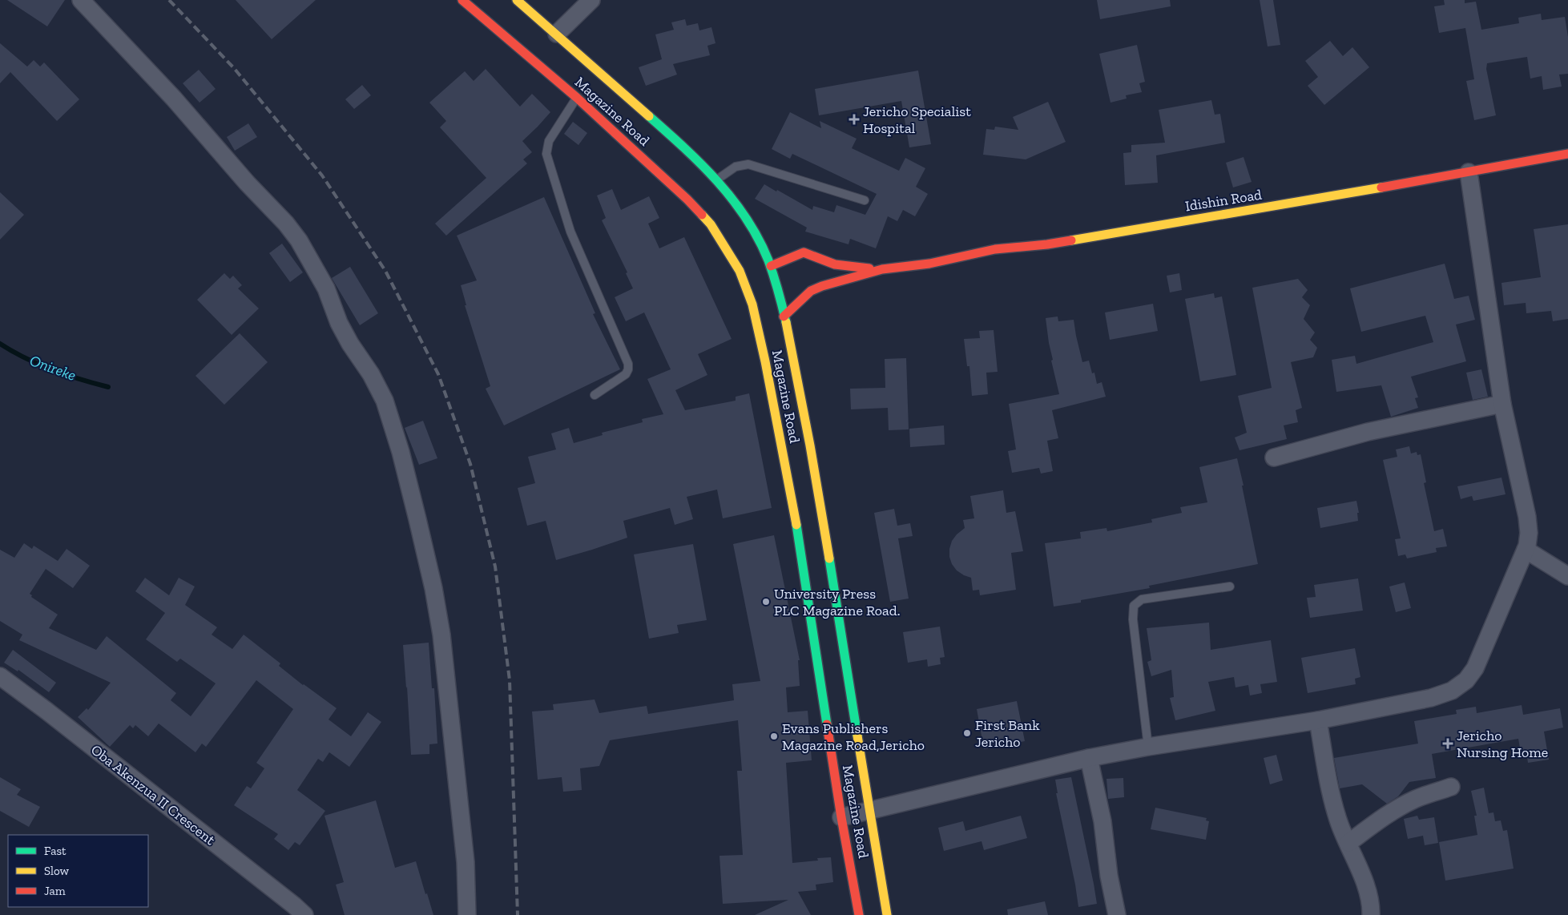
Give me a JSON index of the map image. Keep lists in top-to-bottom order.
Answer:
{
  "streets": {
    "main road": ["Magazine Road", "Idishin Road"],
    "street": ["Oba Akenzua II Crescent"]
  },
  "water": ["Onireke"],
  "places": {
    "health": ["Jericho Specialist Hospital", "Jericho Nursing Home"],
    "other": ["University Press PLC Magazine Road.", "First Bank Jericho", "Evans Publishers Magazine Road,Jericho"]
  },
  "legend": ["Fast", "Slow", "Jam"]
}
